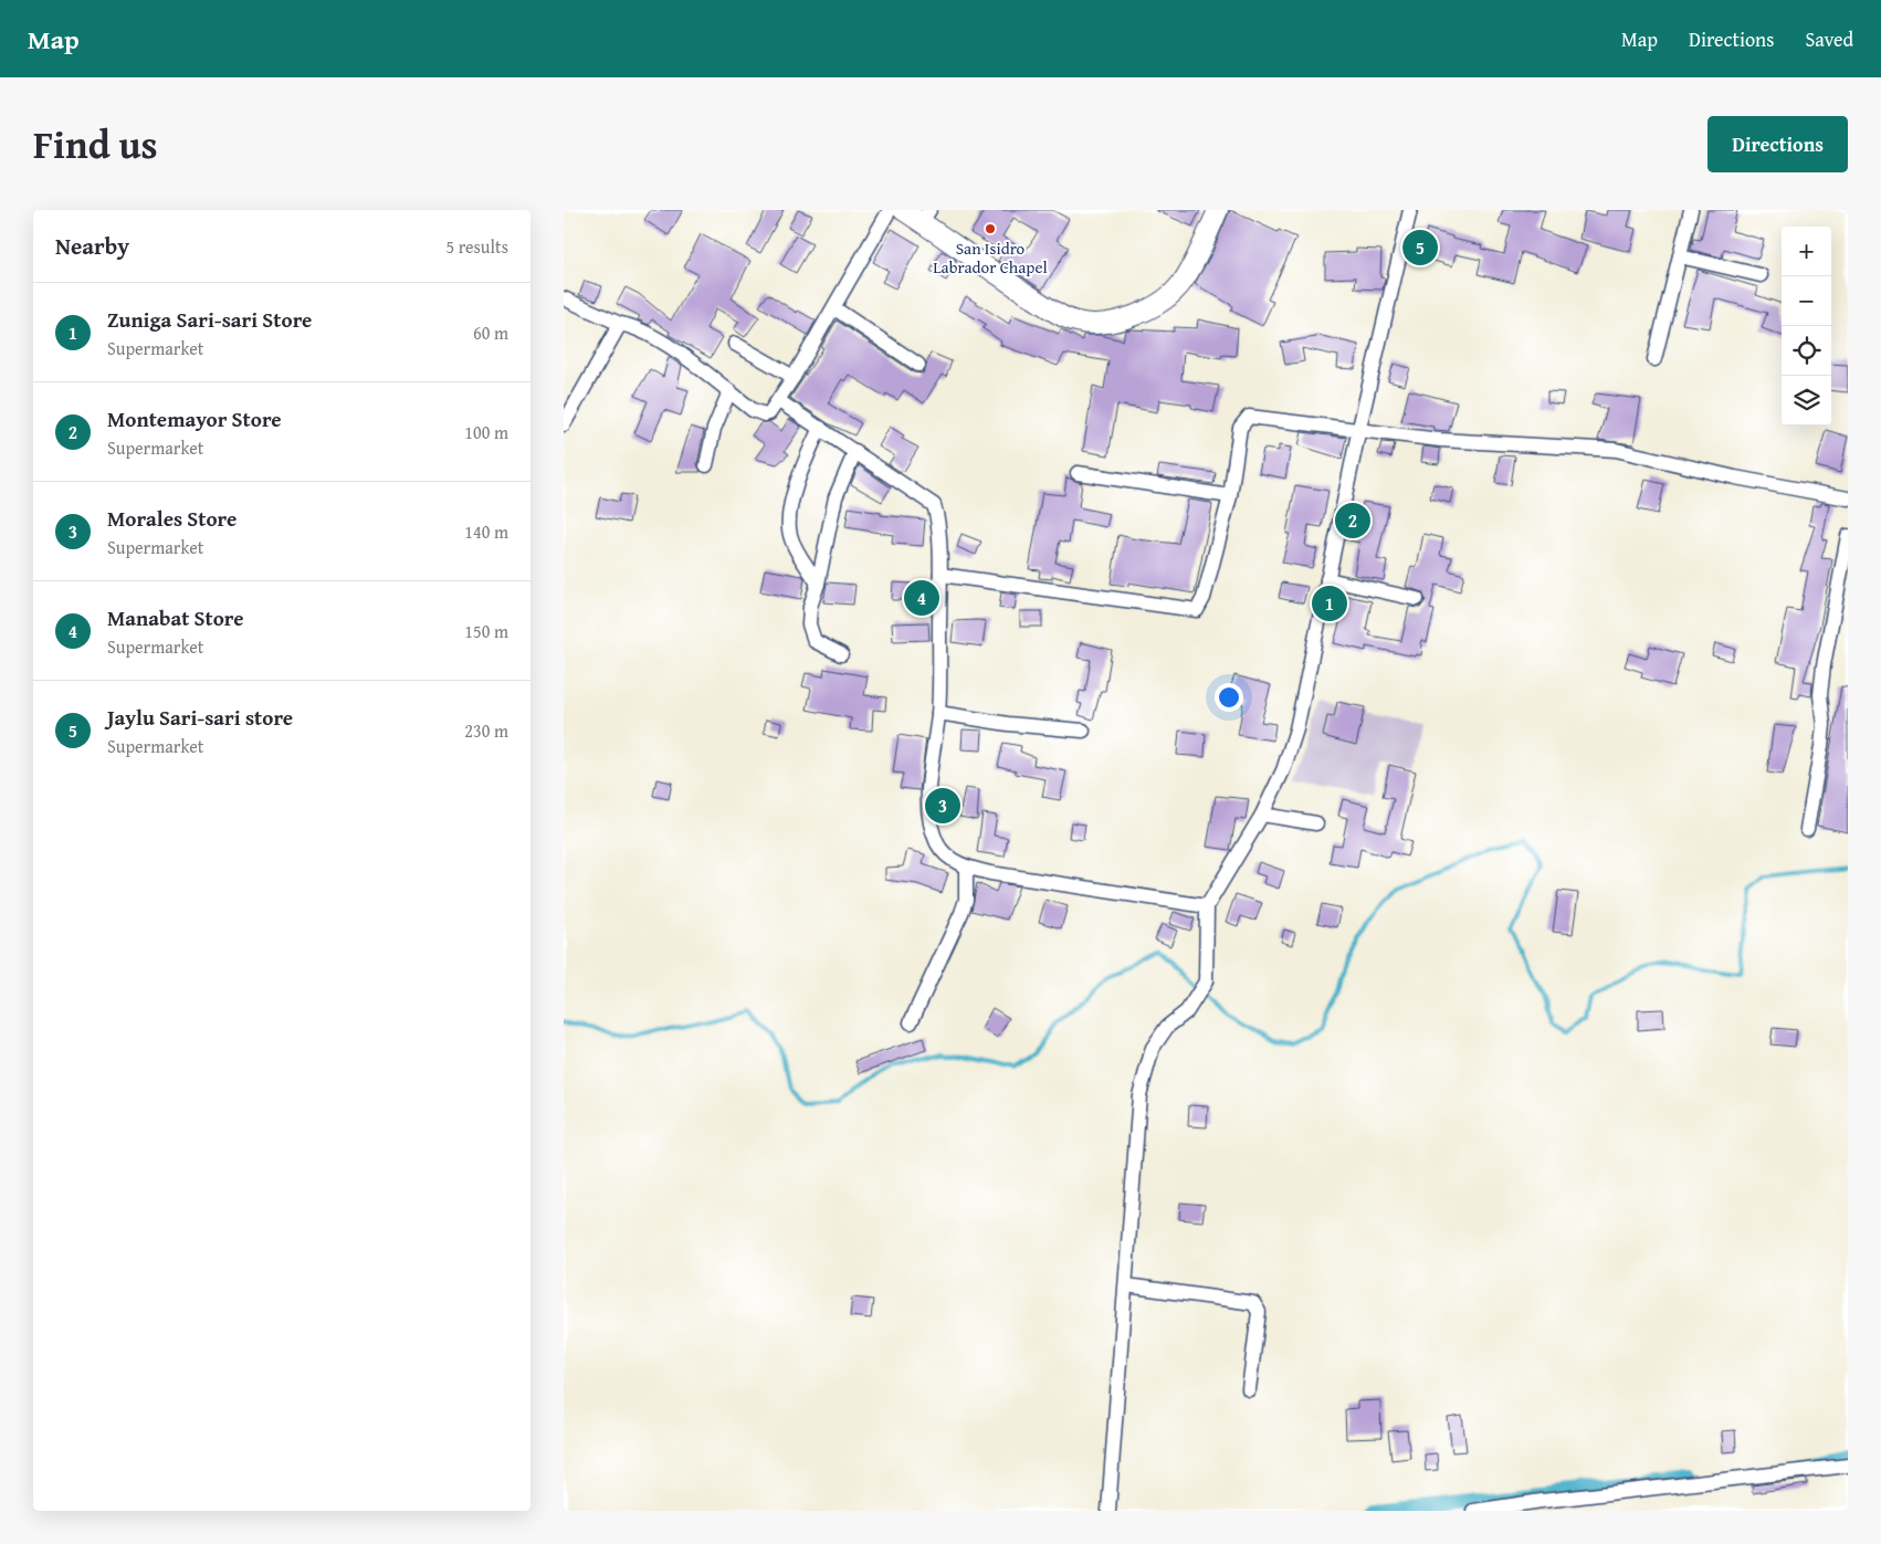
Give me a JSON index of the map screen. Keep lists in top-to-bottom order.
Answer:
{
  "places": ["San Isidro Labrador Chapel"],
  "page": {
    "header": "Map",
    "nav": ["Map", "Directions", "Saved"],
    "title": "Find us",
    "buttons": "Directions",
    "heading": ["Nearby", "5 results"],
    "map_buttons": ["+", "−"],
    "pins": [
      "5",
      "2",
      "4",
      "1",
      "3"
    ],
    "list": [
      {
        "mark": "1",
        "name": "Zuniga Sari-sari Store",
        "note": "Supermarket",
        "value": "60 m"
      },
      {
        "mark": "2",
        "name": "Montemayor Store",
        "note": "Supermarket",
        "value": "100 m"
      },
      {
        "mark": "3",
        "name": "Morales Store",
        "note": "Supermarket",
        "value": "140 m"
      },
      {
        "mark": "4",
        "name": "Manabat Store",
        "note": "Supermarket",
        "value": "150 m"
      },
      {
        "mark": "5",
        "name": "Jaylu Sari-sari store",
        "note": "Supermarket",
        "value": "230 m"
      }
    ]
  }
}
